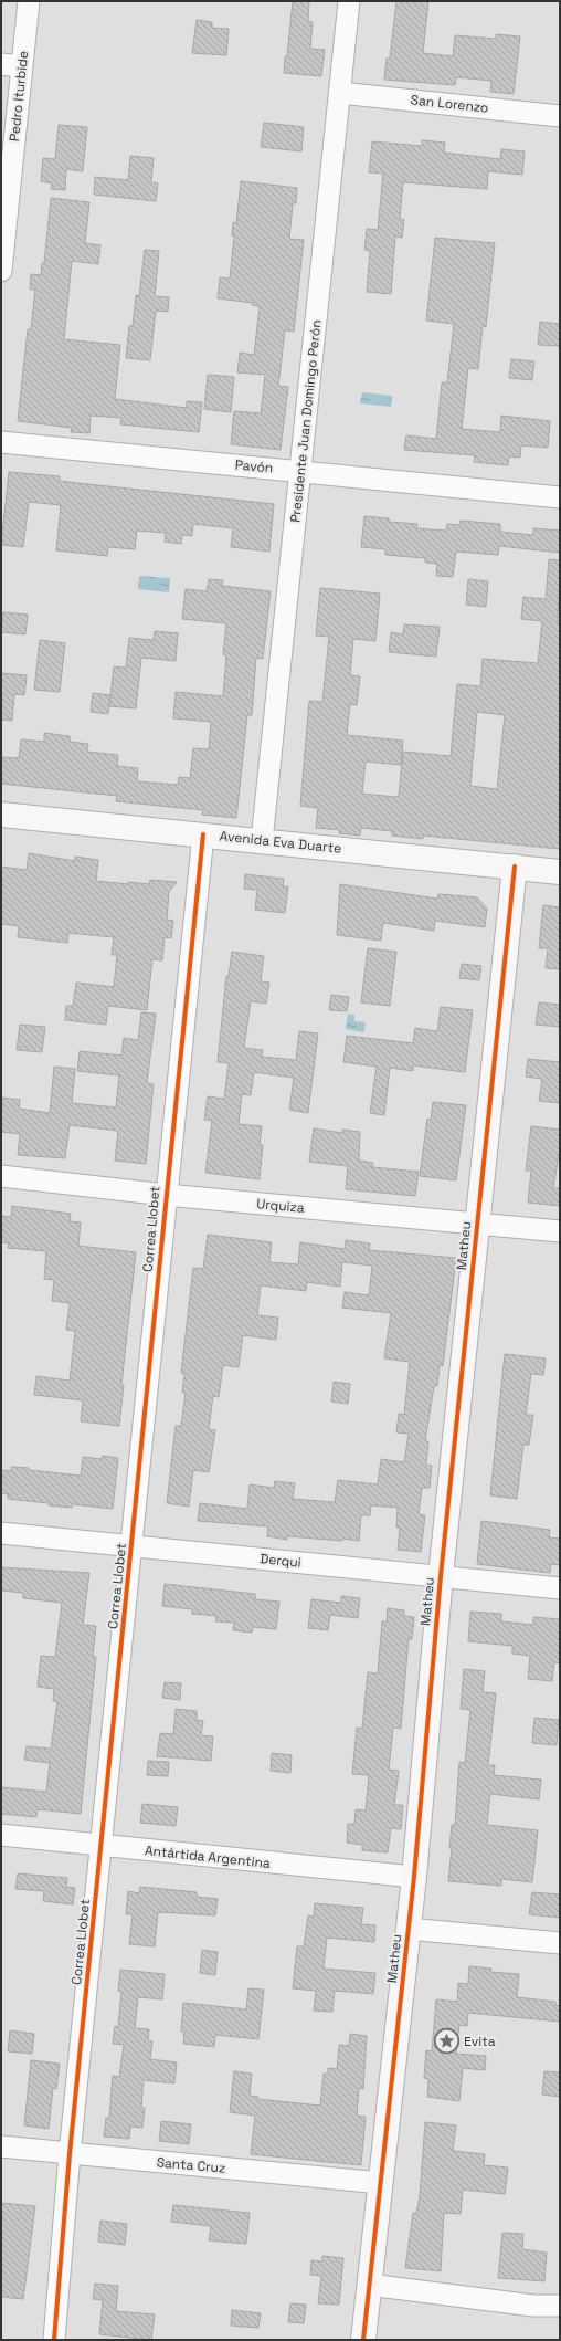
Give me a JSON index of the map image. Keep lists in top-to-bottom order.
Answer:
{
  "streets": {
    "street": [
      "Pedro Iturbide",
      "San Lorenzo",
      "Presidente Juan Domingo Perón",
      "Pavón",
      "Avenida Eva Duarte",
      "Urquiza",
      "Correa Llobet",
      "Matheu",
      "Derqui",
      "Antártida Argentina",
      "Santa Cruz"
    ]
  },
  "crossings": [
    ["San Lorenzo", "Presidente Juan Domingo Perón"],
    ["Presidente Juan Domingo Perón", "Pavón"],
    ["Presidente Juan Domingo Perón", "Avenida Eva Duarte"],
    ["Avenida Eva Duarte", "Correa Llobet"],
    ["Avenida Eva Duarte", "Matheu"],
    ["Urquiza", "Correa Llobet"],
    ["Urquiza", "Matheu"],
    ["Correa Llobet", "Derqui"],
    ["Correa Llobet", "Antártida Argentina"],
    ["Correa Llobet", "Santa Cruz"],
    ["Matheu", "Derqui"],
    ["Matheu", "Antártida Argentina"],
    ["Matheu", "Santa Cruz"]
  ],
  "places": {
    "place": ["Evita"]
  }
}
